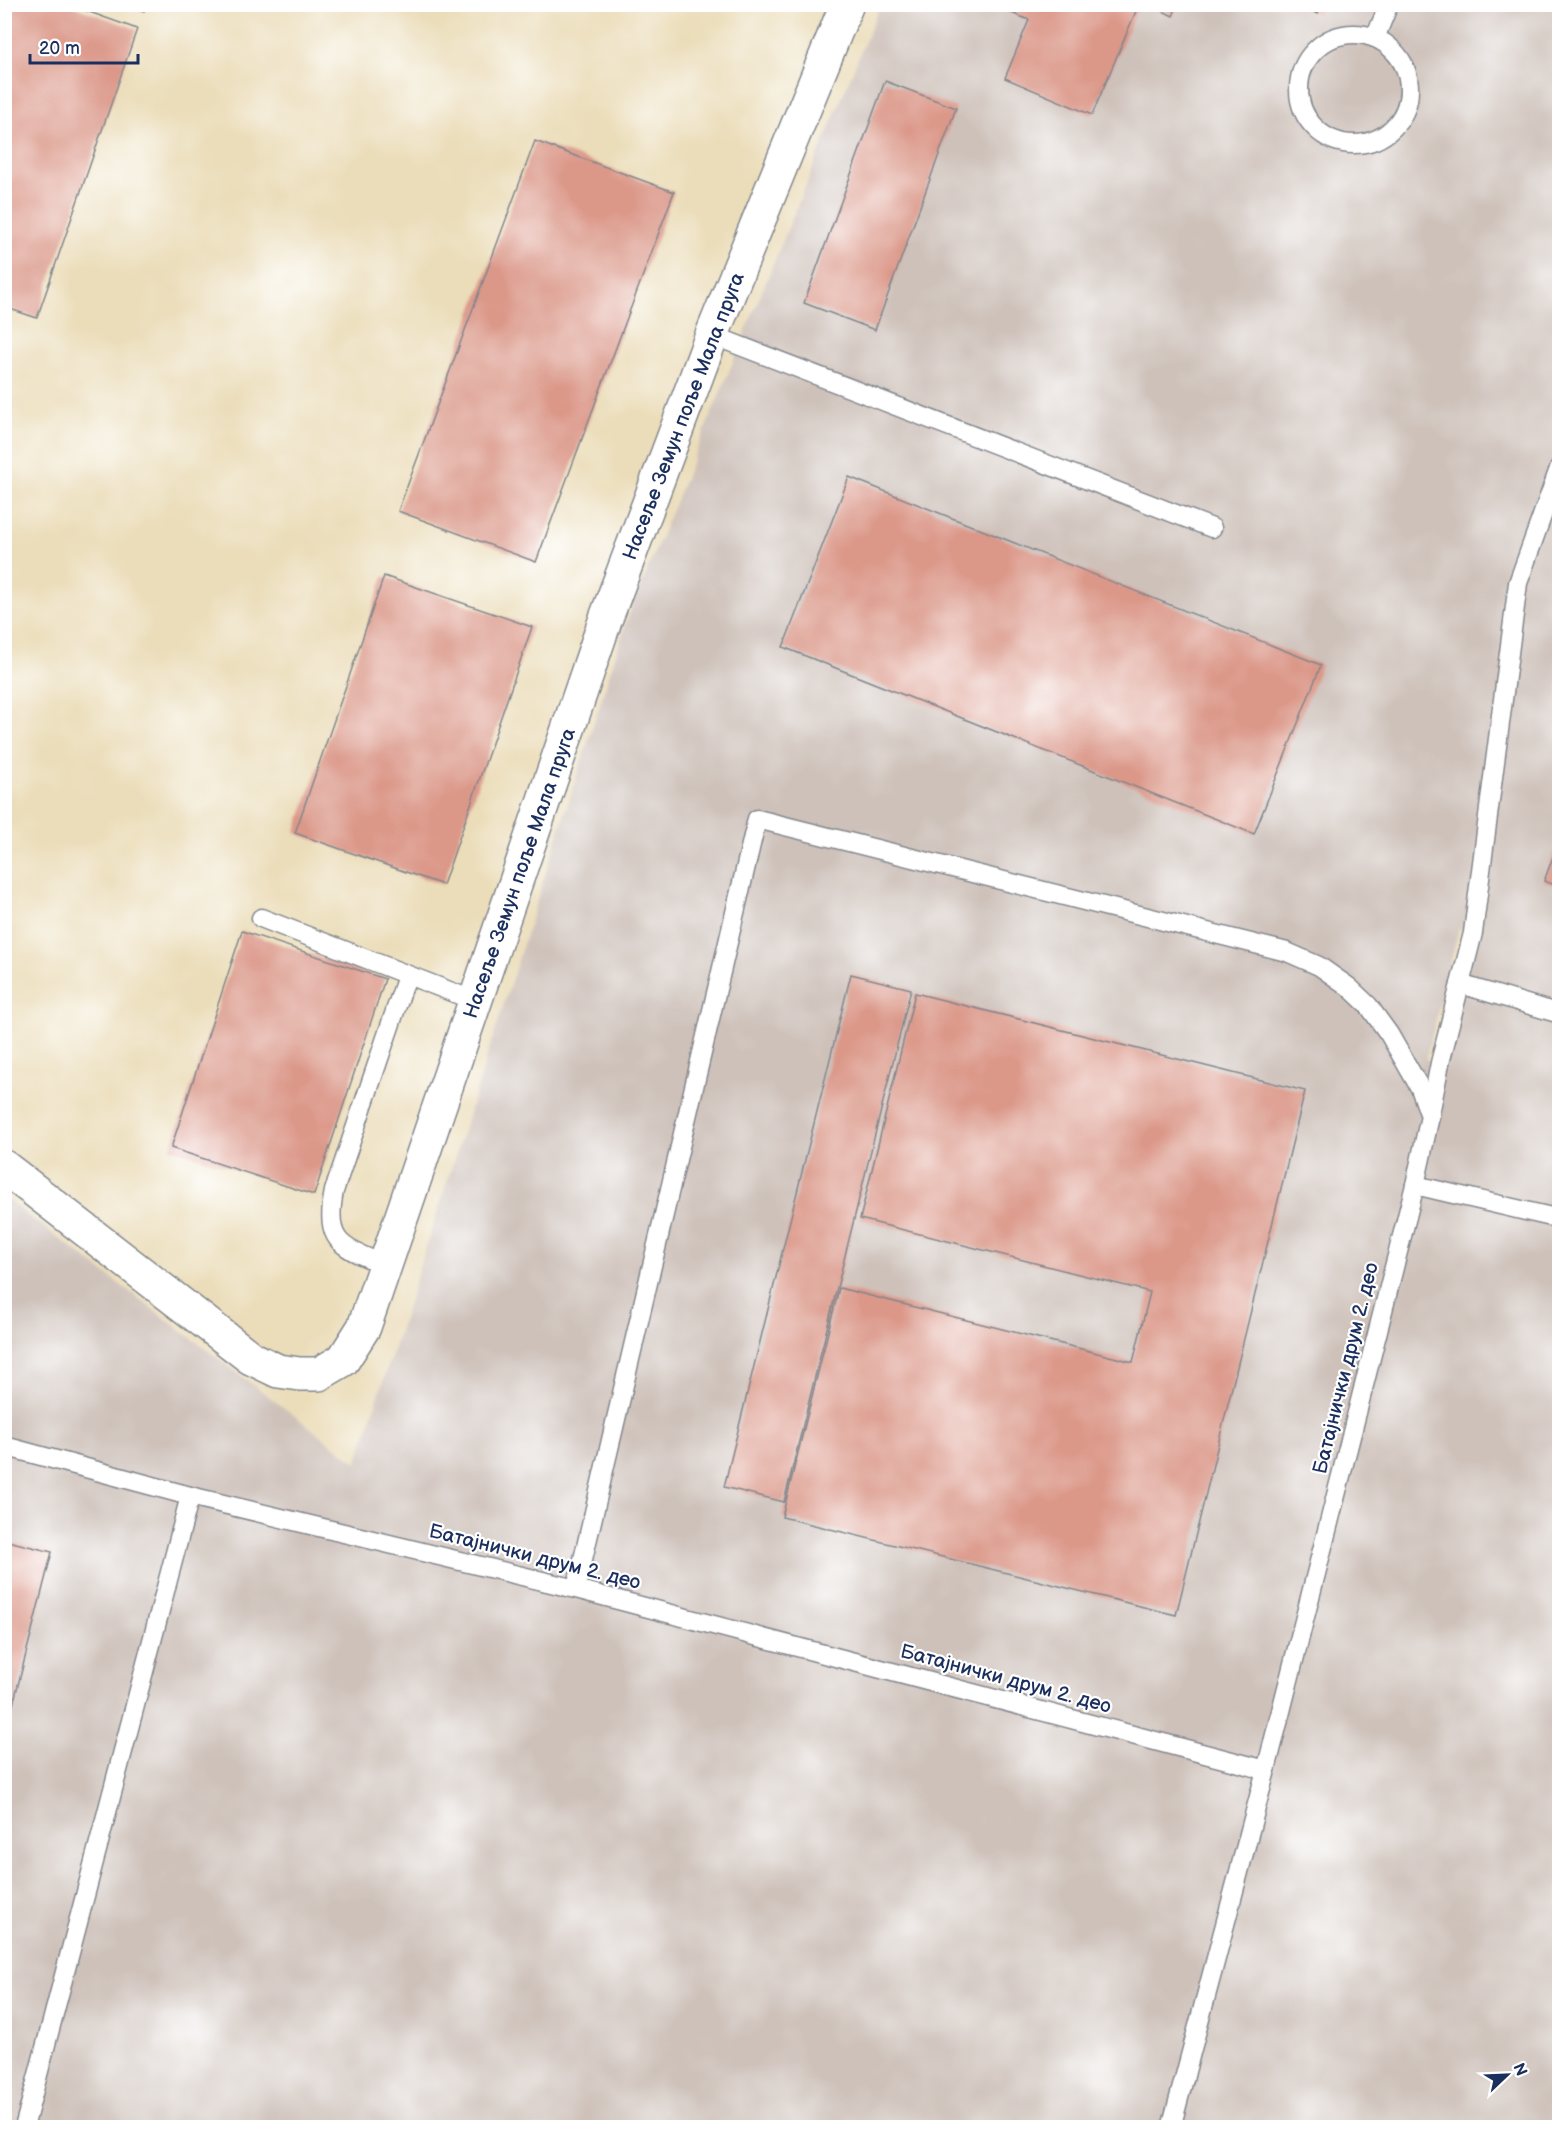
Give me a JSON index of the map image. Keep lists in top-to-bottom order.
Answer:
{
  "streets": {
    "street": ["Насеље Земун поље Мала пруга"],
    "lane": ["Батајнички друм 2. део"]
  },
  "scale_bar": "20 m",
  "north": "top right"
}
